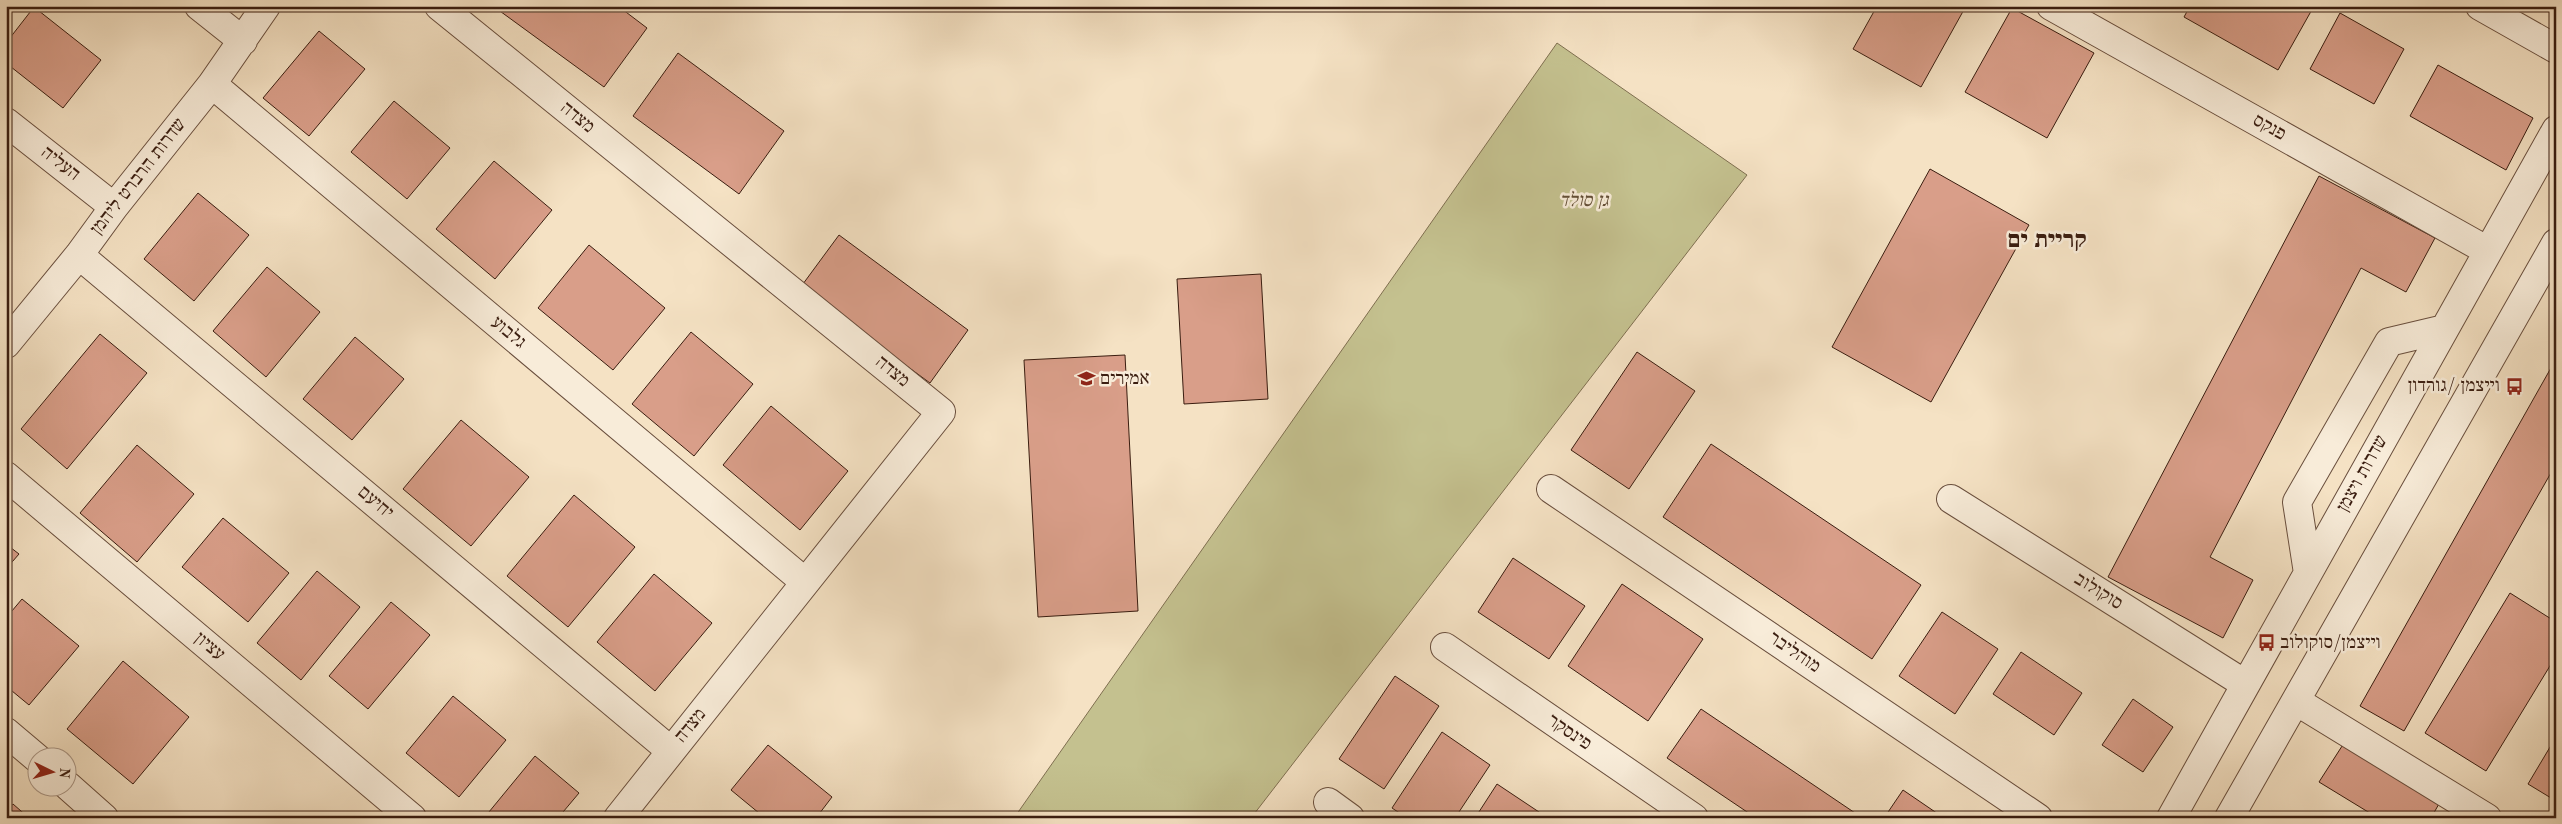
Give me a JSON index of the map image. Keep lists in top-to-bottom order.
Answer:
{
  "streets": {
    "street": [
      "מצדה",
      "פנקס",
      "העליה",
      "שדרות הרברט ליהמן",
      "גלבוע",
      "שדרות ויצמן",
      "יחיעם",
      "סוקולוב",
      "עציון",
      "מוהליבר",
      "פינסקר"
    ]
  },
  "crossings": [
    ["מצדה", "גלבוע"],
    ["מצדה", "יחיעם"],
    ["פנקס", "שדרות ויצמן"],
    ["העליה", "שדרות הרברט ליהמן"],
    ["שדרות הרברט ליהמן", "גלבוע"],
    ["שדרות הרברט ליהמן", "יחיעם"],
    ["שדרות ויצמן", "סוקולוב"]
  ],
  "districts": ["קריית ים"],
  "parks": ["גן סולד"],
  "places": {
    "school or university": ["אמירים"],
    "bus stop": ["וייצמן /גורדון", "וייצמן/סוקולוב"]
  },
  "north": "right"
}
